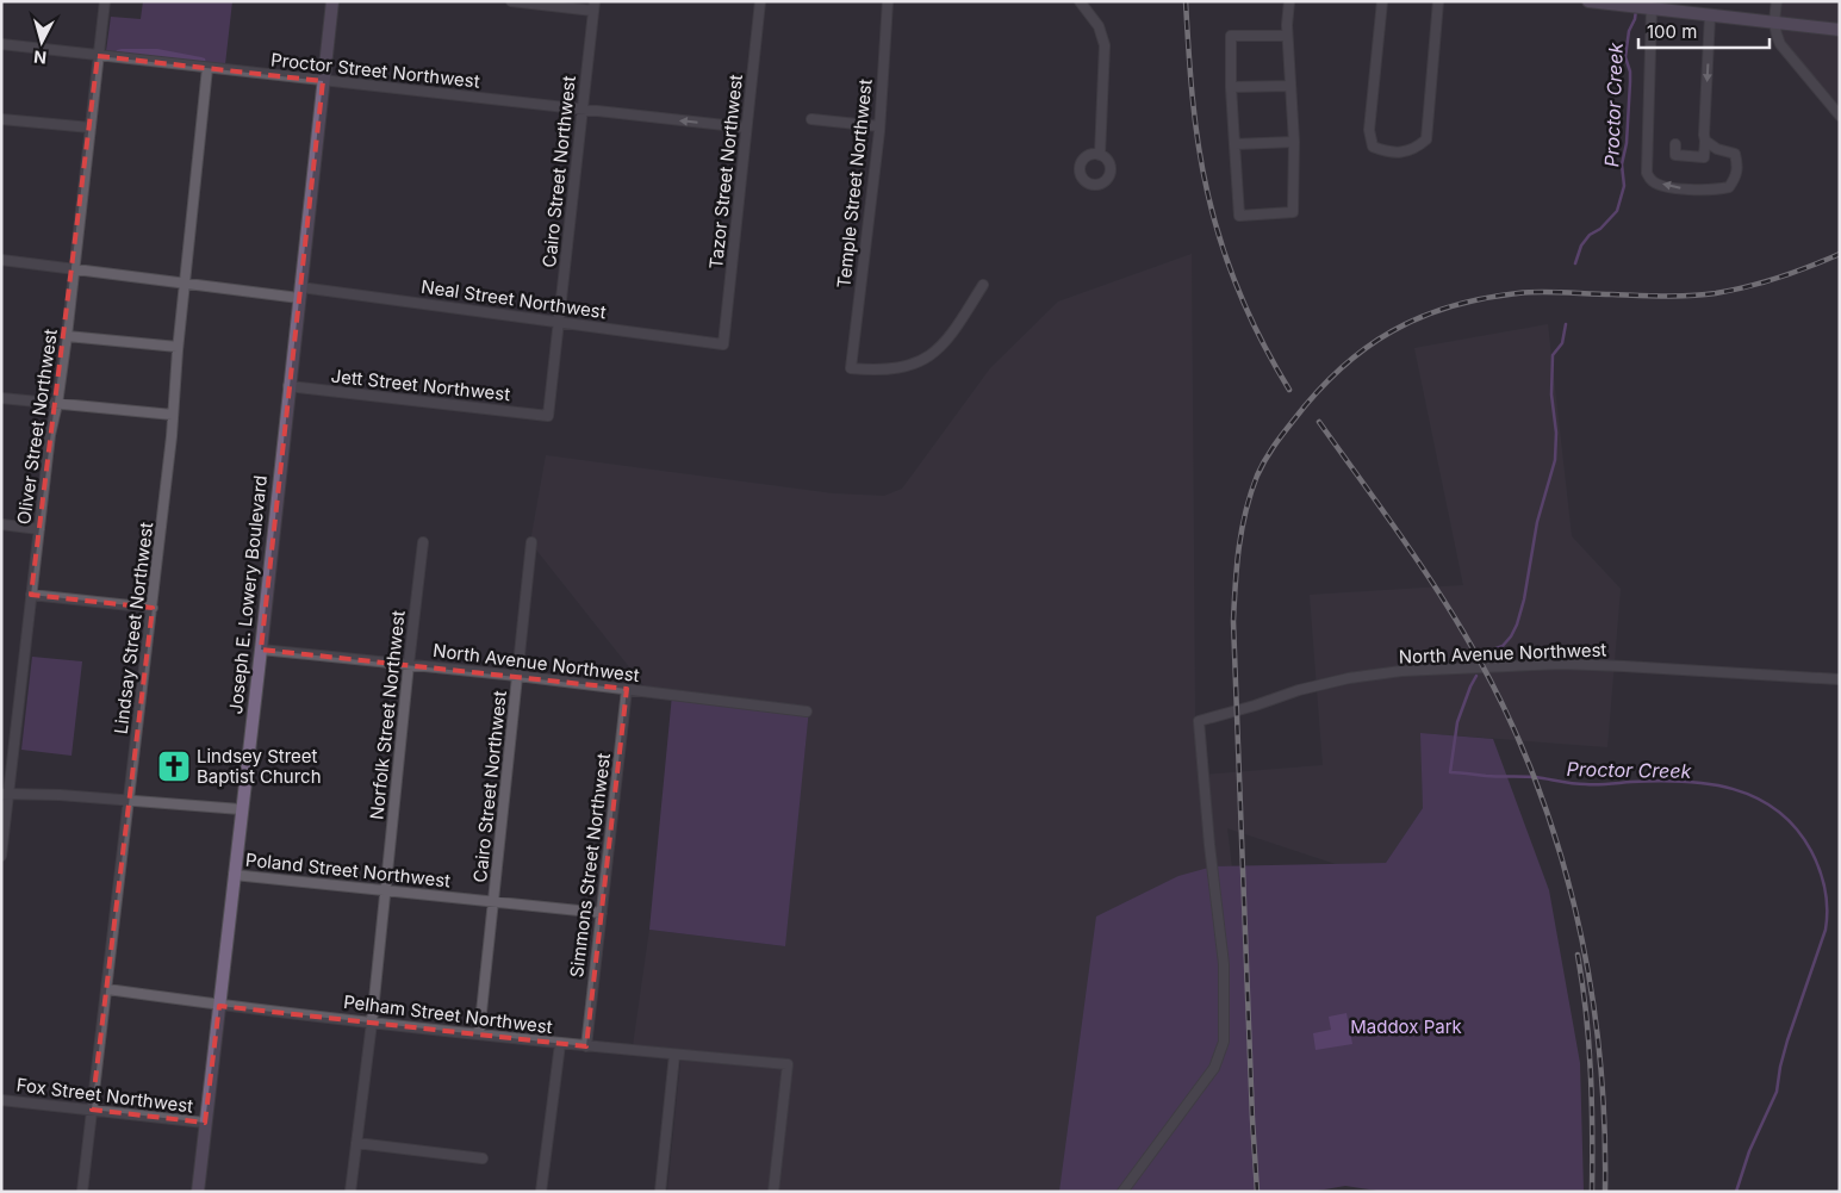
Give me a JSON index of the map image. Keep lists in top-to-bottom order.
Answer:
{
  "streets": {
    "main road": ["Joseph E. Lowery Boulevard"],
    "street": [
      "Proctor Street Northwest",
      "Cairo Street Northwest",
      "Tazor Street Northwest",
      "Temple Street Northwest",
      "Neal Street Northwest",
      "Jett Street Northwest",
      "Oliver Street Northwest",
      "Lindsay Street Northwest",
      "North Avenue Northwest",
      "Norfolk Street Northwest",
      "Simmons Street Northwest",
      "Poland Street Northwest",
      "Pelham Street Northwest",
      "Fox Street Northwest"
    ]
  },
  "crossings": [
    ["Proctor Street Northwest", "Cairo Street Northwest"],
    ["Proctor Street Northwest", "Tazor Street Northwest"],
    ["Proctor Street Northwest", "Oliver Street Northwest"],
    ["Proctor Street Northwest", "Joseph E. Lowery Boulevard"],
    ["Proctor Street Northwest", "Lindsay Street Northwest"],
    ["Cairo Street Northwest", "Neal Street Northwest"],
    ["Cairo Street Northwest", "Jett Street Northwest"],
    ["Cairo Street Northwest", "North Avenue Northwest"],
    ["Cairo Street Northwest", "Poland Street Northwest"],
    ["Cairo Street Northwest", "Pelham Street Northwest"],
    ["Tazor Street Northwest", "Neal Street Northwest"],
    ["Neal Street Northwest", "Oliver Street Northwest"],
    ["Neal Street Northwest", "Joseph E. Lowery Boulevard"],
    ["Neal Street Northwest", "Lindsay Street Northwest"],
    ["Jett Street Northwest", "Joseph E. Lowery Boulevard"],
    ["Joseph E. Lowery Boulevard", "North Avenue Northwest"],
    ["Joseph E. Lowery Boulevard", "Poland Street Northwest"],
    ["Joseph E. Lowery Boulevard", "Pelham Street Northwest"],
    ["Joseph E. Lowery Boulevard", "Fox Street Northwest"],
    ["Lindsay Street Northwest", "Pelham Street Northwest"],
    ["Lindsay Street Northwest", "Fox Street Northwest"],
    ["North Avenue Northwest", "Norfolk Street Northwest"],
    ["North Avenue Northwest", "Simmons Street Northwest"],
    ["Norfolk Street Northwest", "Poland Street Northwest"],
    ["Norfolk Street Northwest", "Pelham Street Northwest"],
    ["Simmons Street Northwest", "Poland Street Northwest"],
    ["Simmons Street Northwest", "Pelham Street Northwest"]
  ],
  "water": ["Proctor Creek"],
  "parks": ["Maddox Park"],
  "places": {
    "church": ["Lindsey Street Baptist Church"]
  },
  "scale_bar": "100 m",
  "north": "bottom"
}
